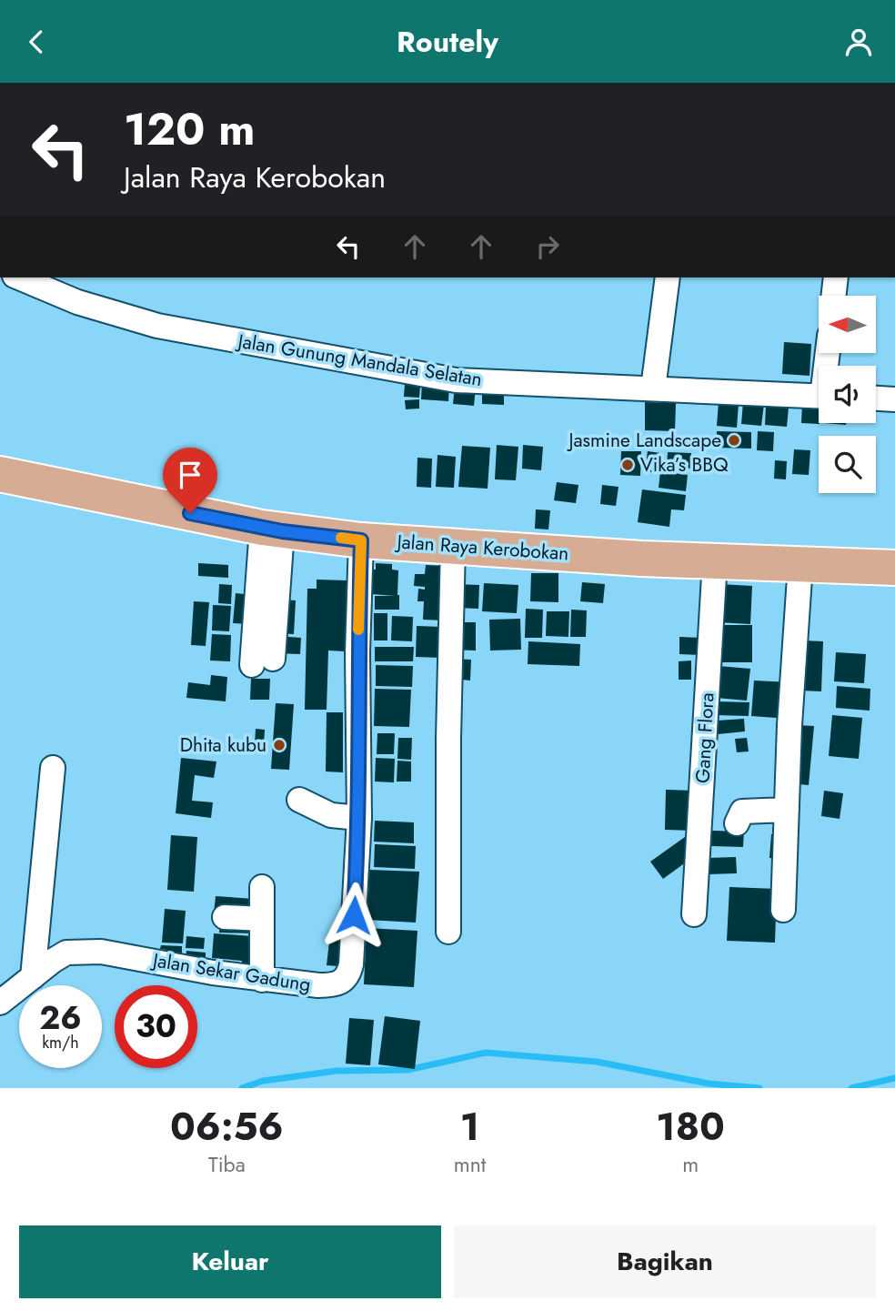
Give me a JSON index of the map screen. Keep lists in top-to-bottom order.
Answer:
{
  "streets": {
    "main road": ["Jalan Raya Kerobokan"],
    "street": ["Jalan Gunung Mandala Selatan", "Gang Flora", "Jalan Sekar Gadung"]
  },
  "crossings": [
    ["Jalan Raya Kerobokan", "Gang Flora"],
    ["Jalan Raya Kerobokan", "Jalan Sekar Gadung"]
  ],
  "places": ["Jasmine Landscape", "Vika’s BBQ", "Dhita kubu"],
  "north": "left",
  "page": {
    "header": "Routely",
    "turn": ["120 m", "Jalan Raya Kerobokan"],
    "speed": "26 km/h",
    "limit": "30",
    "eta": [
      "06:56",
      "Tiba",
      "1",
      "mnt",
      "180",
      "m"
    ],
    "buttons": ["Keluar", "Bagikan"]
  }
}
